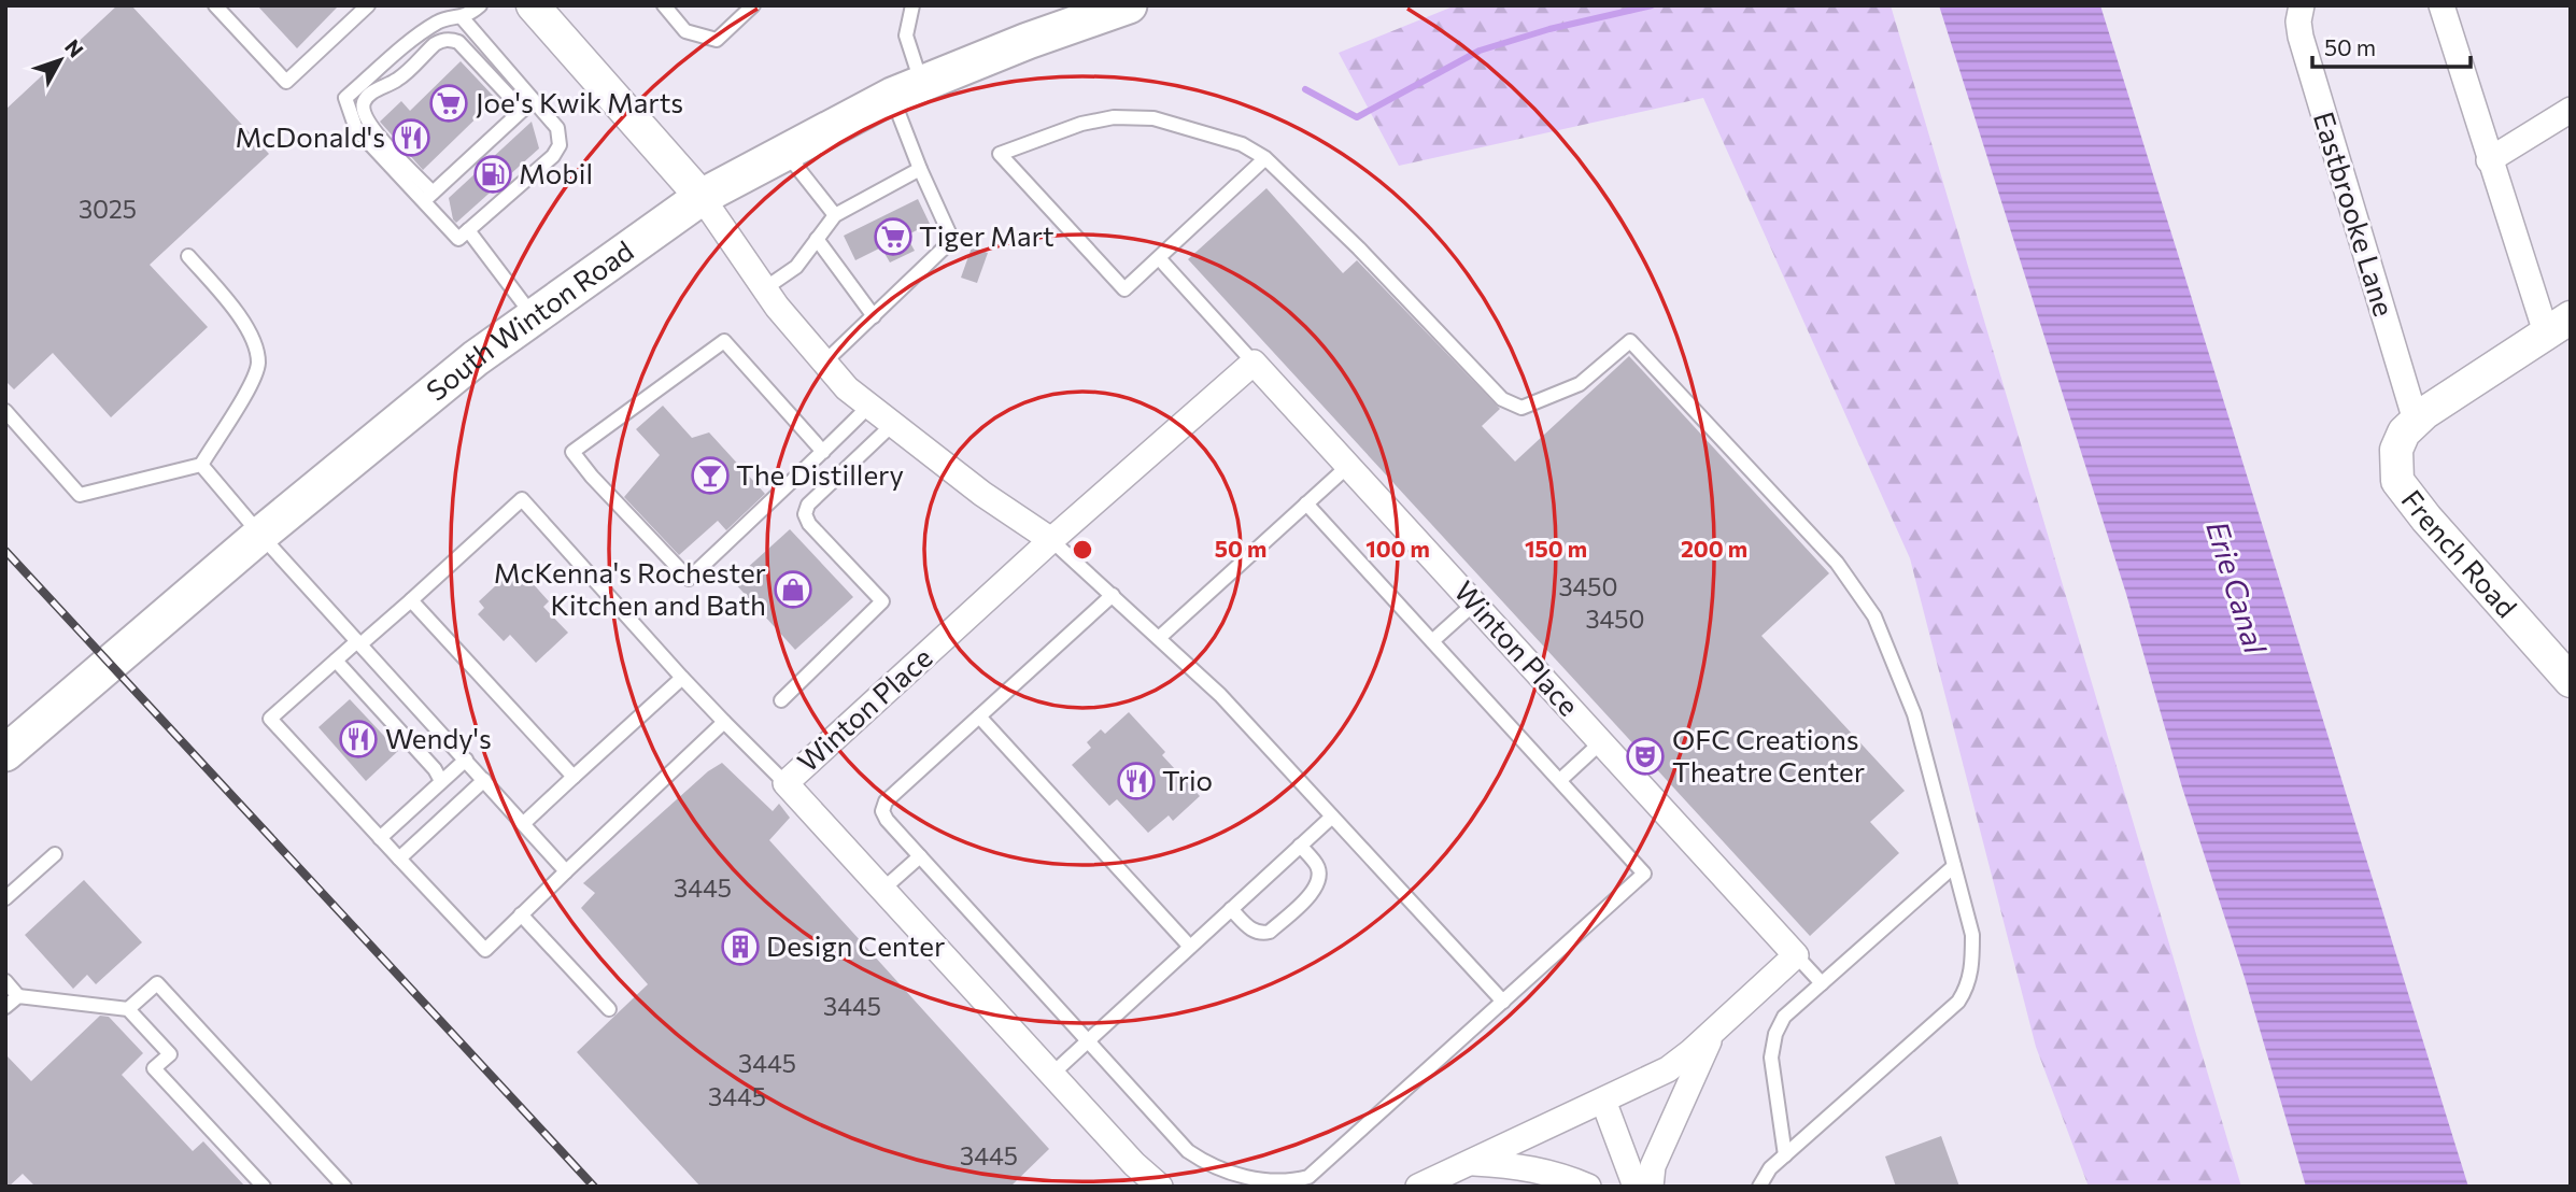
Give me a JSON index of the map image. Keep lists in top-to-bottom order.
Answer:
{
  "streets": {
    "main road": ["South Winton Road"],
    "street": ["Eastbrooke Lane", "French Road", "Winton Place"]
  },
  "crossings": [
    ["Eastbrooke Lane", "French Road"]
  ],
  "water": ["Erie Canal"],
  "places": {
    "supermarket": ["Joe's Kwik Marts", "Tiger Mart"],
    "restaurant": ["McDonald's", "Wendy's", "Trio"],
    "fuel station": ["Mobil"],
    "bar": ["The Distillery"],
    "shop": ["McKenna's Rochester Kitchen and Bath"],
    "theatre": ["OFC Creations Theatre Center"],
    "building": ["Design Center"]
  },
  "house_numbers": [
    "3025",
    "3450",
    "3450",
    "3445",
    "3445",
    "3445",
    "3445",
    "3445"
  ],
  "scale_bar": "50 m",
  "north": "top right",
  "rings": [
    "50 m",
    "100 m",
    "150 m",
    "200 m"
  ]
}
